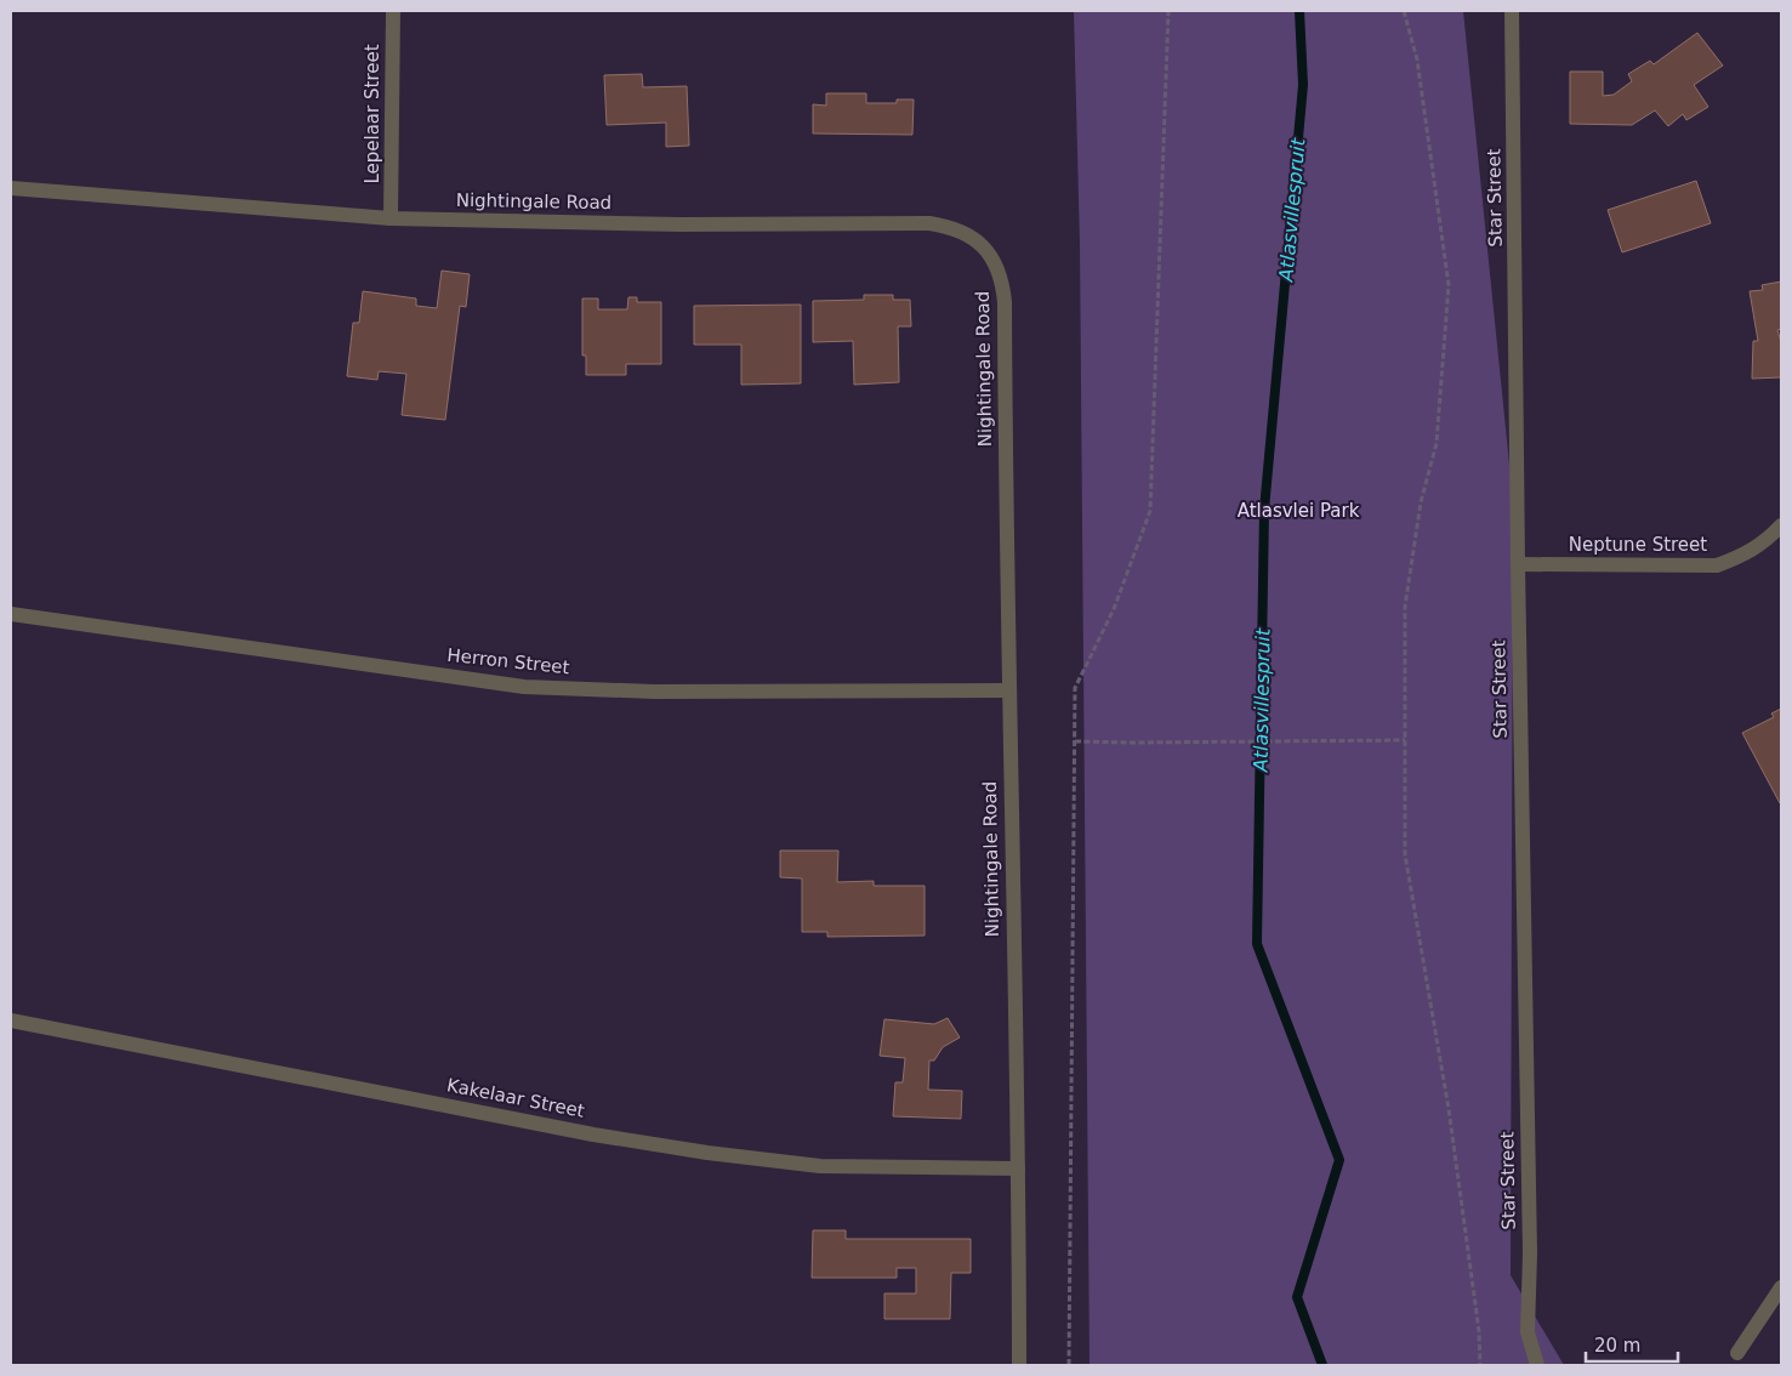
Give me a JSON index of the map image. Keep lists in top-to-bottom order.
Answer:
{
  "streets": {
    "street": [
      "Lepelaar Street",
      "Star Street",
      "Nightingale Road",
      "Neptune Street",
      "Herron Street",
      "Kakelaar Street"
    ]
  },
  "crossings": [
    ["Lepelaar Street", "Nightingale Road"],
    ["Star Street", "Neptune Street"],
    ["Nightingale Road", "Herron Street"],
    ["Nightingale Road", "Kakelaar Street"]
  ],
  "water": ["Atlasvillespruit"],
  "parks": ["Atlasvlei Park"],
  "scale_bar": "20 m"
}
